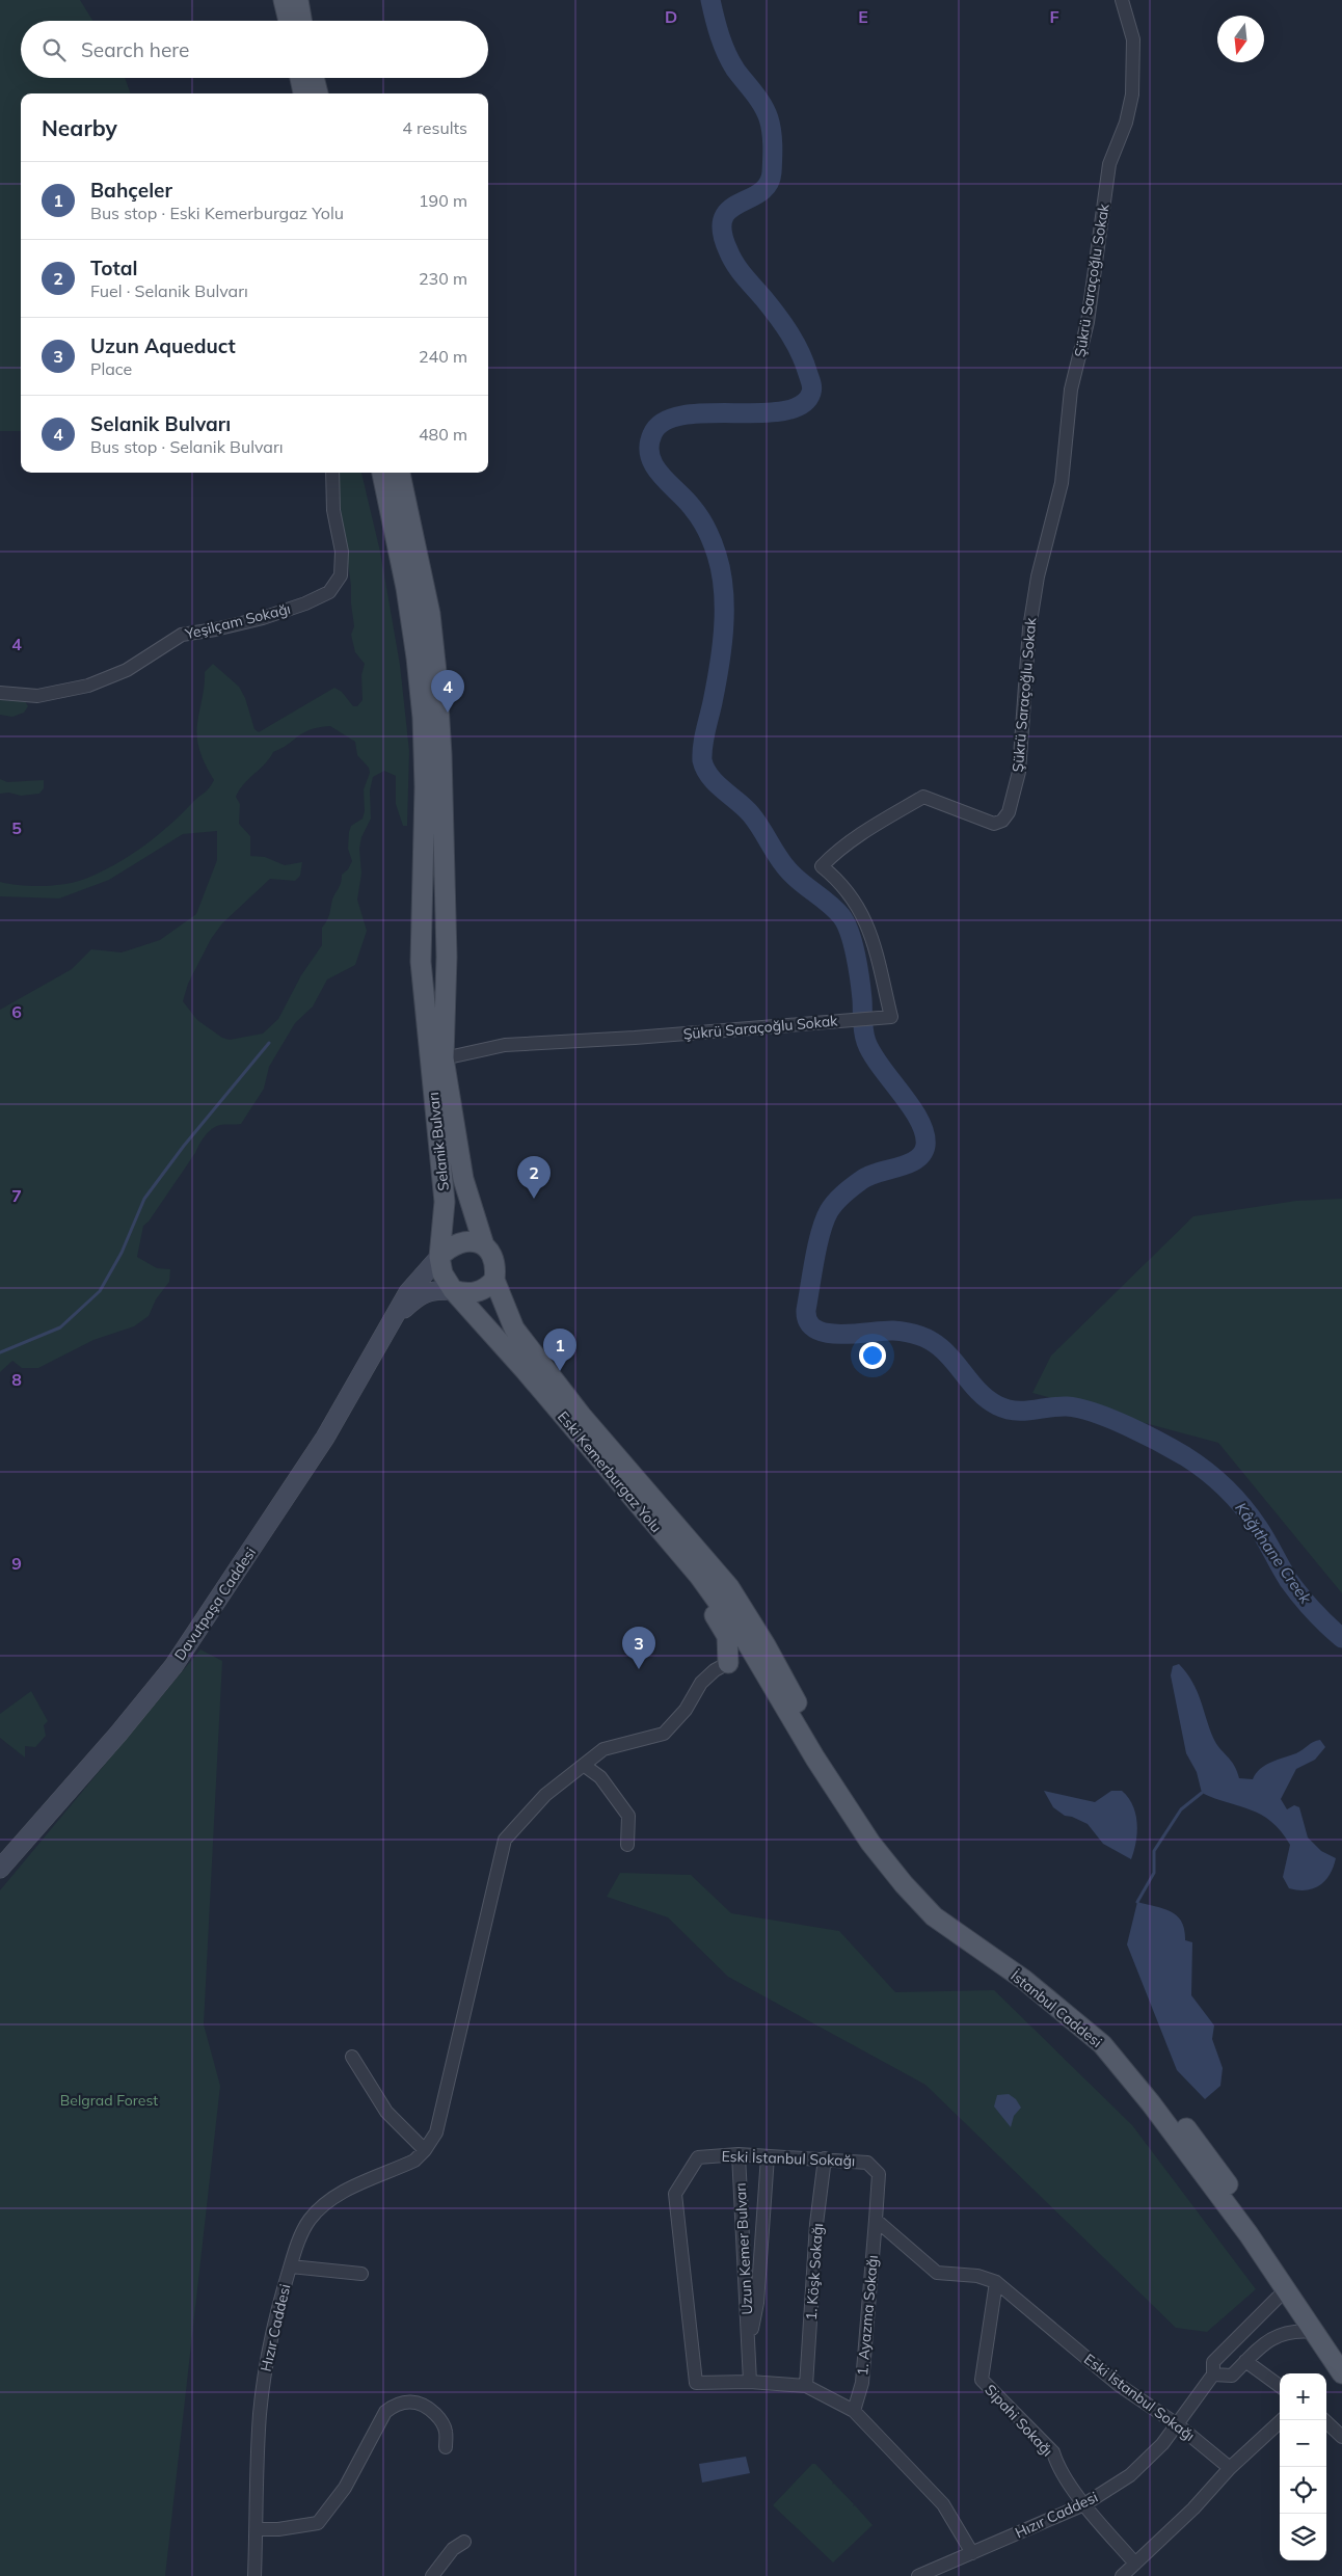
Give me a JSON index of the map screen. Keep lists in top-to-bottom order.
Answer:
{
  "streets": {
    "main road": ["Selanik Bulvarı", "Eski Kemerburgaz Yolu", "İstanbul Caddesi"],
    "street": [
      "Şükrü Saraçoğlu Sokak",
      "Yeşilçam Sokağı",
      "Davutpaşa Caddesi",
      "Eski İstanbul Sokağı",
      "Uzun Kemer Bulvarı",
      "1. Köşk Sokağı",
      "1. Ayazma Sokağı",
      "Hızır Caddesi",
      "Sipahi Sokağı"
    ]
  },
  "crossings": [
    ["Şükrü Saraçoğlu Sokak", "Selanik Bulvarı"],
    ["Selanik Bulvarı", "Eski Kemerburgaz Yolu"],
    ["Eski Kemerburgaz Yolu", "İstanbul Caddesi"],
    ["İstanbul Caddesi", "Hızır Caddesi"],
    ["Eski İstanbul Sokağı", "Uzun Kemer Bulvarı"],
    ["Eski İstanbul Sokağı", "1. Köşk Sokağı"],
    ["Eski İstanbul Sokağı", "1. Ayazma Sokağı"],
    ["Eski İstanbul Sokağı", "Hızır Caddesi"],
    ["Eski İstanbul Sokağı", "Sipahi Sokağı"],
    ["Hızır Caddesi", "Sipahi Sokağı"]
  ],
  "water": ["Kâğıthane Creek"],
  "parks": ["Belgrad Forest"],
  "north": "bottom",
  "page": {
    "search": "Search here",
    "heading": ["Nearby", "4 results"],
    "list": [
      {
        "mark": "1",
        "name": "Bahçeler",
        "note": "Bus stop · Eski Kemerburgaz Yolu",
        "value": "190 m"
      },
      {
        "mark": "2",
        "name": "Total",
        "note": "Fuel · Selanik Bulvarı",
        "value": "230 m"
      },
      {
        "mark": "3",
        "name": "Uzun Aqueduct",
        "note": "Place",
        "value": "240 m"
      },
      {
        "mark": "4",
        "name": "Selanik Bulvarı",
        "note": "Bus stop · Selanik Bulvarı",
        "value": "480 m"
      }
    ],
    "pins": [
      "4",
      "2",
      "1",
      "3"
    ],
    "map_buttons": ["+", "−"]
  },
  "grid": {
    "columns": ["D", "E", "F"],
    "rows": [
      "4",
      "5",
      "6",
      "7",
      "8",
      "9"
    ]
  }
}
